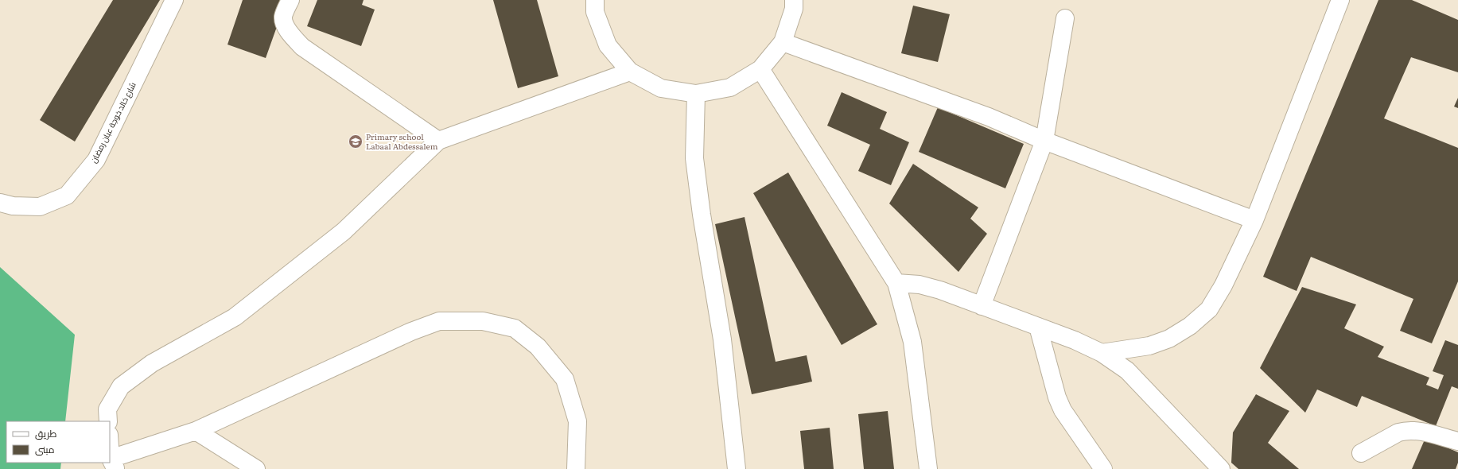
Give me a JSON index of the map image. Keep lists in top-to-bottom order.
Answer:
{
  "streets": {
    "street": ["شارع خالد خوجة عبان رمضان"]
  },
  "places": {
    "school or university": ["Primary school Labaal Abdessalem"]
  },
  "legend": ["طريق", "مبنى"]
}
